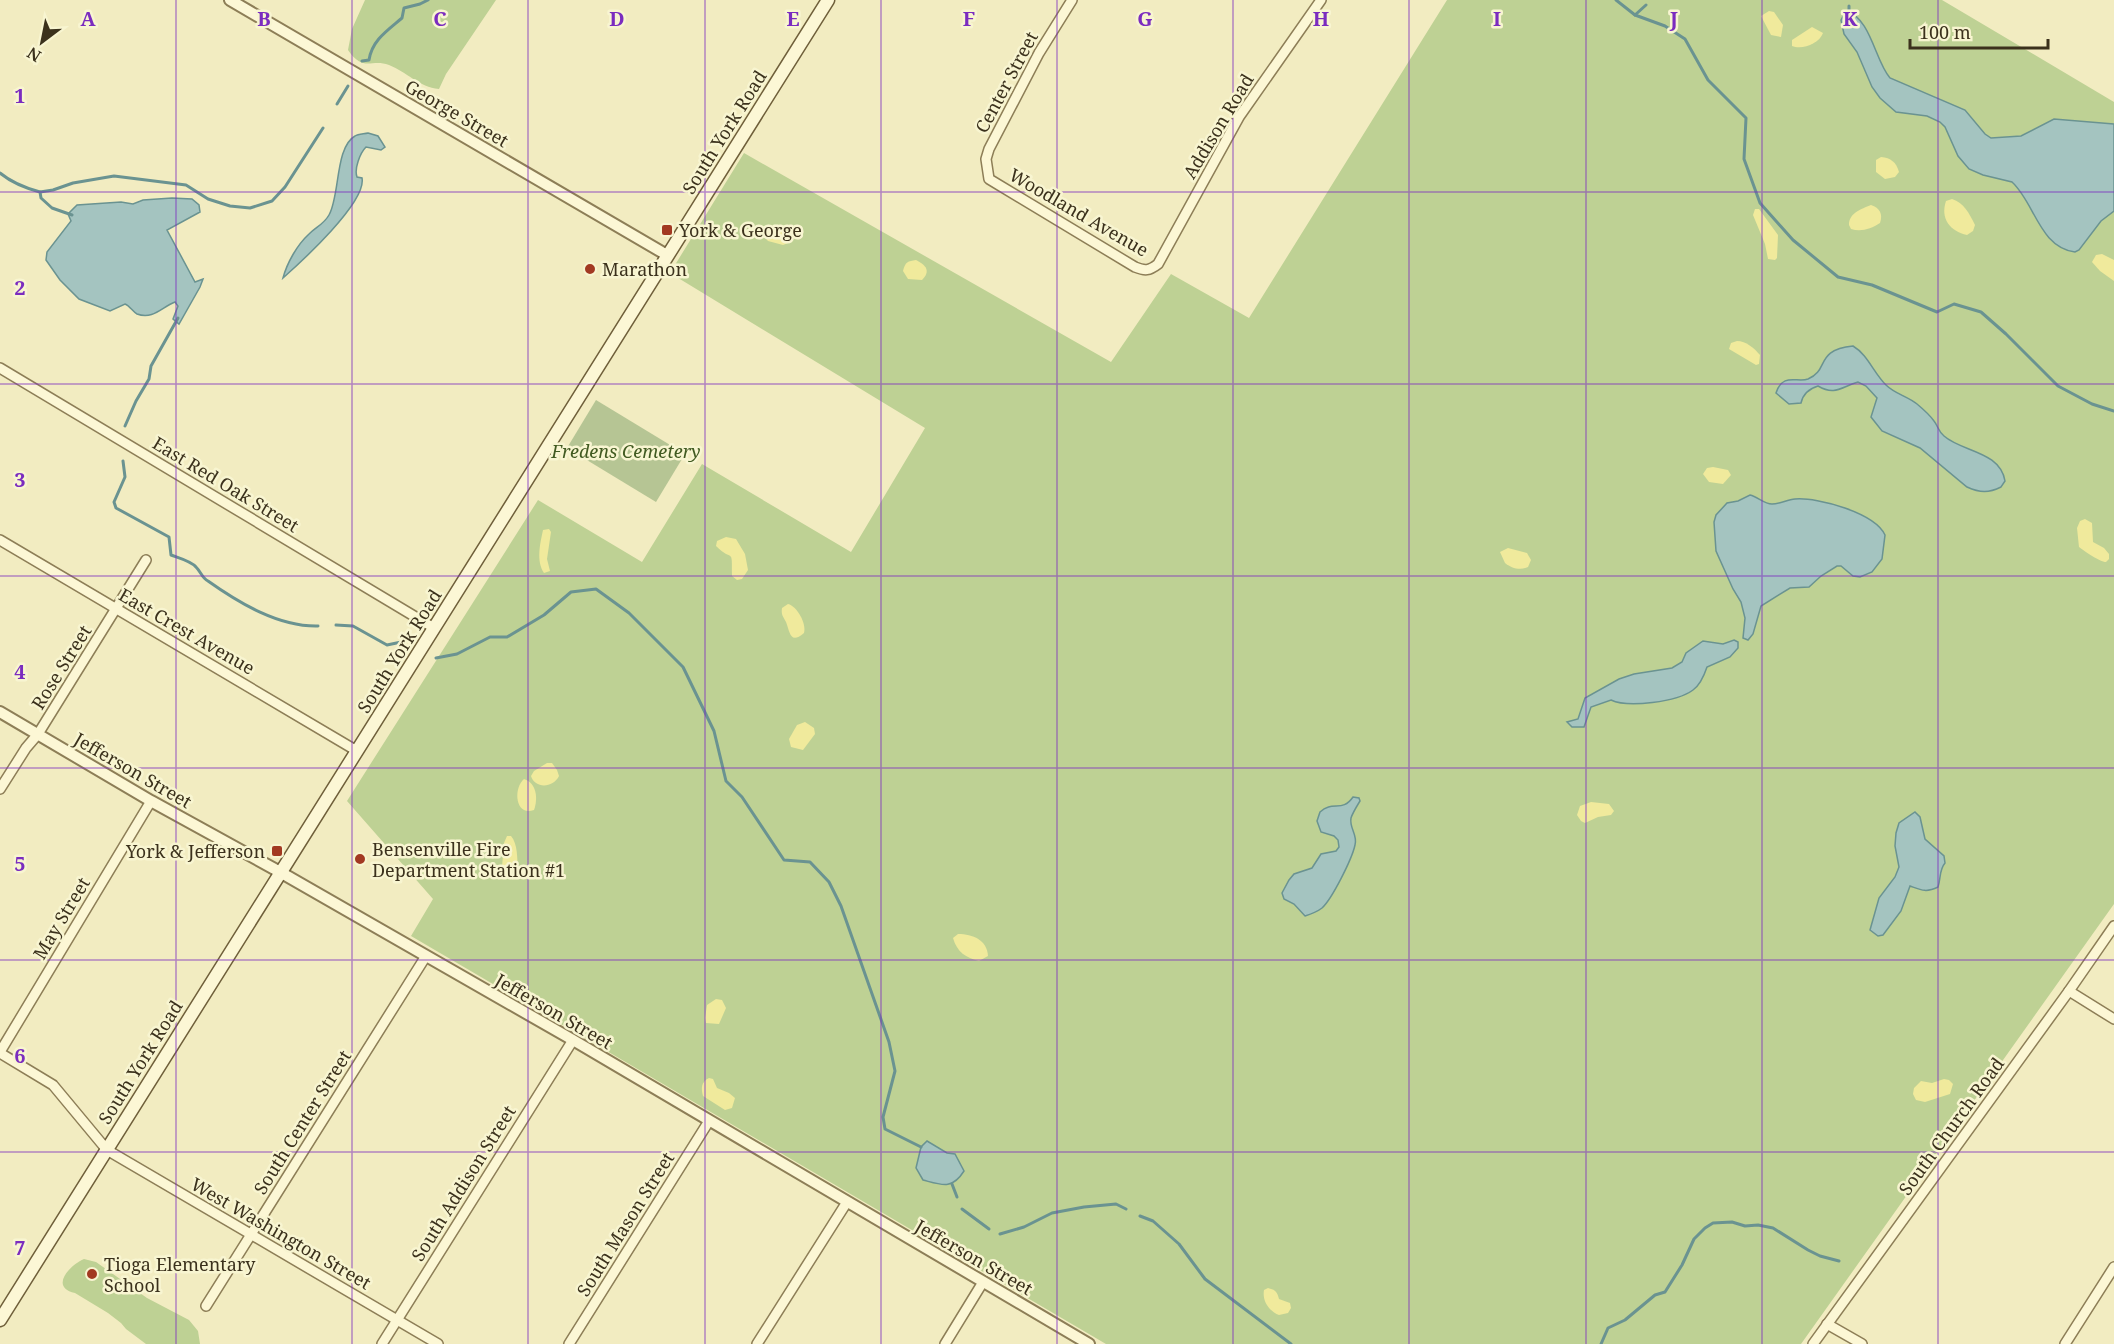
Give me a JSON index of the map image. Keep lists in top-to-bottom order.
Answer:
{
  "streets": {
    "main road": ["South York Road"],
    "street": [
      "Center Street",
      "George Street",
      "Addison Road",
      "Woodland Avenue",
      "East Red Oak Street",
      "East Crest Avenue",
      "Rose Street",
      "Jefferson Street",
      "May Street",
      "South Center Street",
      "South Church Road",
      "South Addison Street",
      "South Mason Street",
      "West Washington Street"
    ]
  },
  "crossings": [
    ["Center Street", "Woodland Avenue"],
    ["George Street", "South York Road"],
    ["Addison Road", "Woodland Avenue"],
    ["South York Road", "East Red Oak Street"],
    ["South York Road", "East Crest Avenue"],
    ["South York Road", "Jefferson Street"],
    ["South York Road", "West Washington Street"],
    ["East Crest Avenue", "Rose Street"],
    ["Rose Street", "Jefferson Street"],
    ["Jefferson Street", "May Street"],
    ["Jefferson Street", "South Center Street"],
    ["Jefferson Street", "South Addison Street"],
    ["Jefferson Street", "South Mason Street"],
    ["South Center Street", "West Washington Street"],
    ["South Addison Street", "West Washington Street"]
  ],
  "parks": ["Fredens Cemetery"],
  "places": {
    "transit": ["York & George", "York & Jefferson"],
    "other": ["Marathon", "Bensenville Fire Department Station #1", "Tioga Elementary School"]
  },
  "scale_bar": "100 m",
  "north": "bottom left",
  "grid": {
    "columns": [
      "A",
      "B",
      "C",
      "D",
      "E",
      "F",
      "G",
      "H",
      "I",
      "J",
      "K"
    ],
    "rows": [
      "1",
      "2",
      "3",
      "4",
      "5",
      "6",
      "7"
    ]
  }
}
